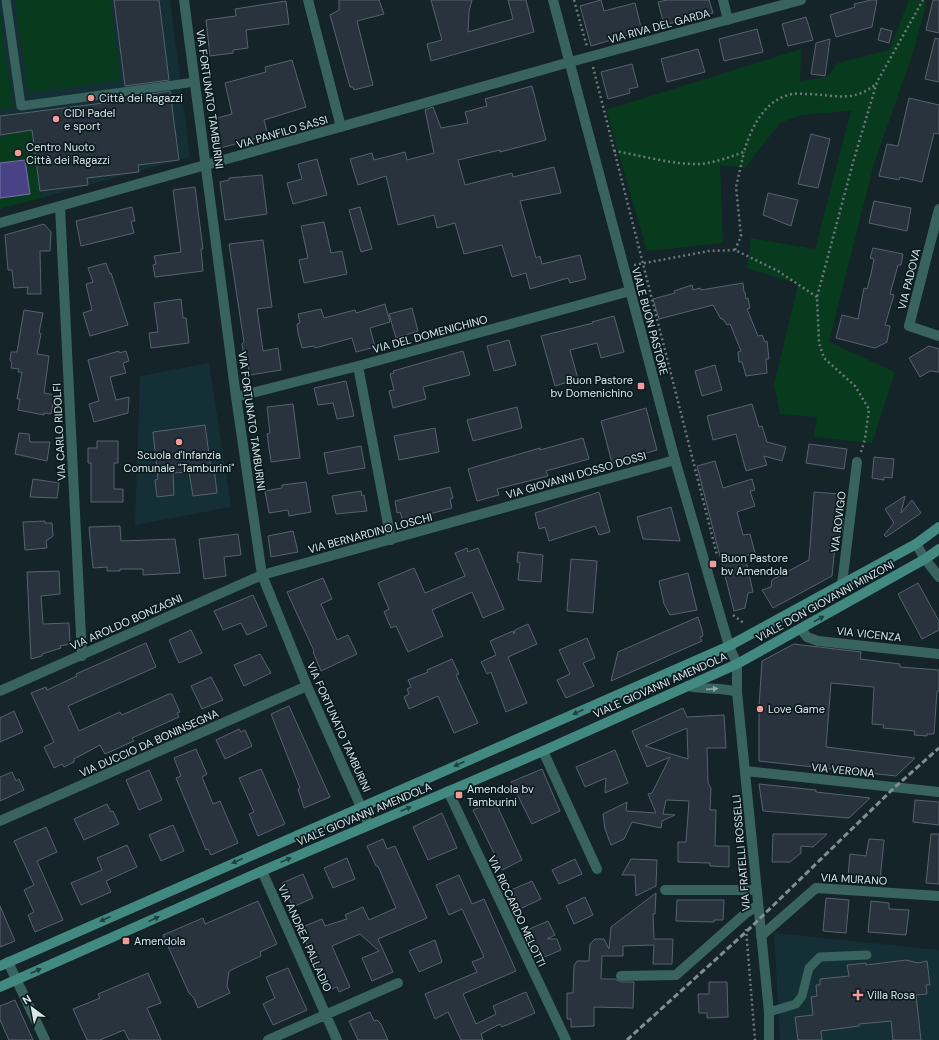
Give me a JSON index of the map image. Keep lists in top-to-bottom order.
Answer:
{
  "streets": {
    "main road": ["VIALE DON GIOVANNI MINZONI", "VIALE GIOVANNI AMENDOLA"],
    "street": [
      "VIA RIVA DEL GARDA",
      "VIA FORTUNATO TAMBURINI",
      "VIA PANFILO SASSI",
      "VIA PADOVA",
      "VIALE BUON PASTORE",
      "VIA DEL DOMENICHINO",
      "VIA CARLO RIDOLFI",
      "VIA GIOVANNI DOSSO DOSSI",
      "VIA ROVIGO",
      "VIA BERNARDINO LOSCHI",
      "VIA AROLDO BONZAGNI",
      "VIA VICENZA",
      "VIA DUCCIO DA BONINSEGNA",
      "VIA VERONA",
      "VIA FRATELLI ROSSELLI",
      "VIA MURANO",
      "VIA RICCARDO MELOTTI",
      "VIA ANDREA PALLADIO"
    ]
  },
  "crossings": [
    ["VIA RIVA DEL GARDA", "VIA PANFILO SASSI"],
    ["VIA RIVA DEL GARDA", "VIALE BUON PASTORE"],
    ["VIA FORTUNATO TAMBURINI", "VIA PANFILO SASSI"],
    ["VIA FORTUNATO TAMBURINI", "VIA DEL DOMENICHINO"],
    ["VIA FORTUNATO TAMBURINI", "VIA BERNARDINO LOSCHI"],
    ["VIA FORTUNATO TAMBURINI", "VIA AROLDO BONZAGNI"],
    ["VIA FORTUNATO TAMBURINI", "VIALE GIOVANNI AMENDOLA"],
    ["VIA FORTUNATO TAMBURINI", "VIA DUCCIO DA BONINSEGNA"],
    ["VIA PANFILO SASSI", "VIALE BUON PASTORE"],
    ["VIA PANFILO SASSI", "VIA CARLO RIDOLFI"],
    ["VIALE BUON PASTORE", "VIA DEL DOMENICHINO"],
    ["VIALE BUON PASTORE", "VIA GIOVANNI DOSSO DOSSI"],
    ["VIALE BUON PASTORE", "VIALE DON GIOVANNI MINZONI"],
    ["VIALE BUON PASTORE", "VIALE GIOVANNI AMENDOLA"],
    ["VIALE BUON PASTORE", "VIA FRATELLI ROSSELLI"],
    ["VIA CARLO RIDOLFI", "VIA AROLDO BONZAGNI"],
    ["VIA GIOVANNI DOSSO DOSSI", "VIA BERNARDINO LOSCHI"],
    ["VIA ROVIGO", "VIALE DON GIOVANNI MINZONI"],
    ["VIA BERNARDINO LOSCHI", "VIA AROLDO BONZAGNI"],
    ["VIALE DON GIOVANNI MINZONI", "VIA VICENZA"],
    ["VIALE DON GIOVANNI MINZONI", "VIALE GIOVANNI AMENDOLA"],
    ["VIALE DON GIOVANNI MINZONI", "VIA FRATELLI ROSSELLI"],
    ["VIALE GIOVANNI AMENDOLA", "VIA FRATELLI ROSSELLI"],
    ["VIALE GIOVANNI AMENDOLA", "VIA RICCARDO MELOTTI"],
    ["VIALE GIOVANNI AMENDOLA", "VIA ANDREA PALLADIO"],
    ["VIA VERONA", "VIA FRATELLI ROSSELLI"],
    ["VIA FRATELLI ROSSELLI", "VIA MURANO"]
  ],
  "places": {
    "other": [
      "Città dei Ragazzi",
      "CIDI Padel e sport",
      "Centro Nuoto Città dei Ragazzi",
      "Scuola d'Infanzia Comunale \"Tamburini\"",
      "Love Game"
    ],
    "transit": [
      "Buon Pastore bv Domenichino",
      "Buon Pastore bv Amendola",
      "Amendola bv Tamburini",
      "Amendola"
    ],
    "health": ["Villa Rosa"]
  },
  "north": "top left"
}
